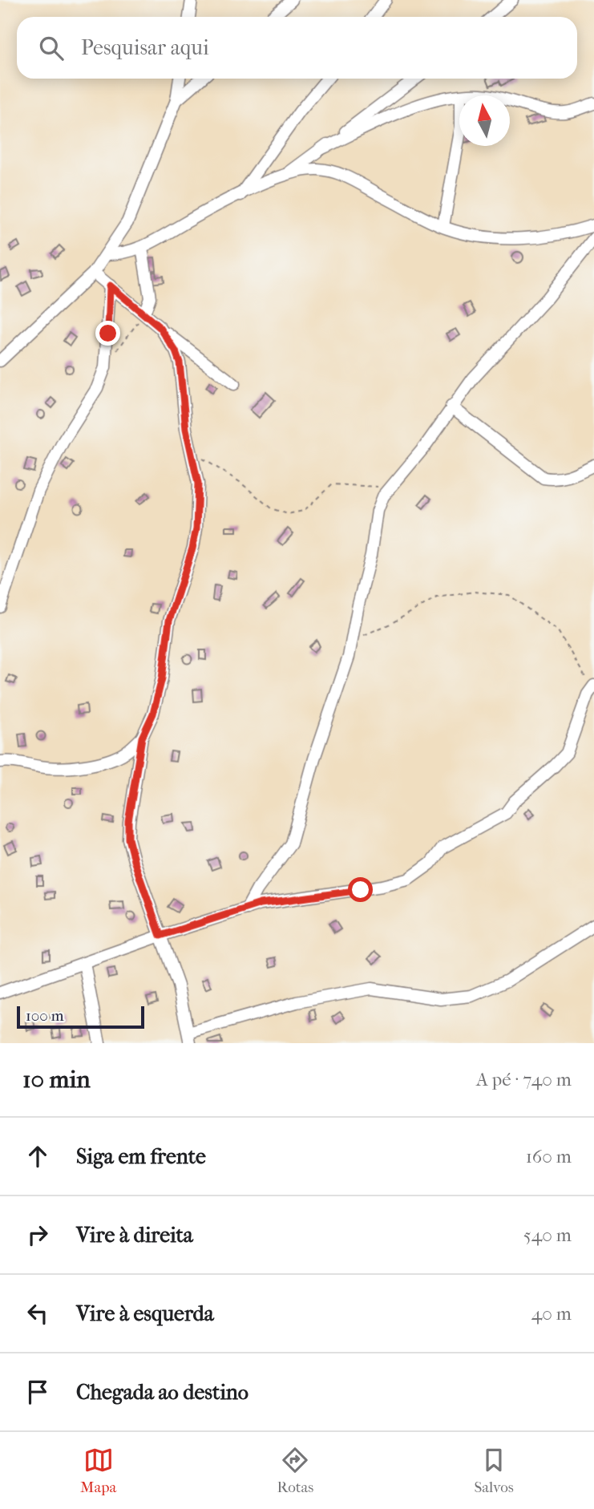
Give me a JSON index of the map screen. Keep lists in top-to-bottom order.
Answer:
{
  "scale_bar": "100 m",
  "north": "top",
  "page": {
    "search": "Pesquisar aqui",
    "scale": "100 m",
    "heading": ["10 min", "A pé · 740 m"],
    "list": [
      ["Siga em frente", "160 m"],
      ["Vire à direita", "540 m"],
      ["Vire à esquerda", "40 m"],
      "Chegada ao destino"
    ],
    "nav": ["Mapa", "Rotas", "Salvos"]
  }
}
